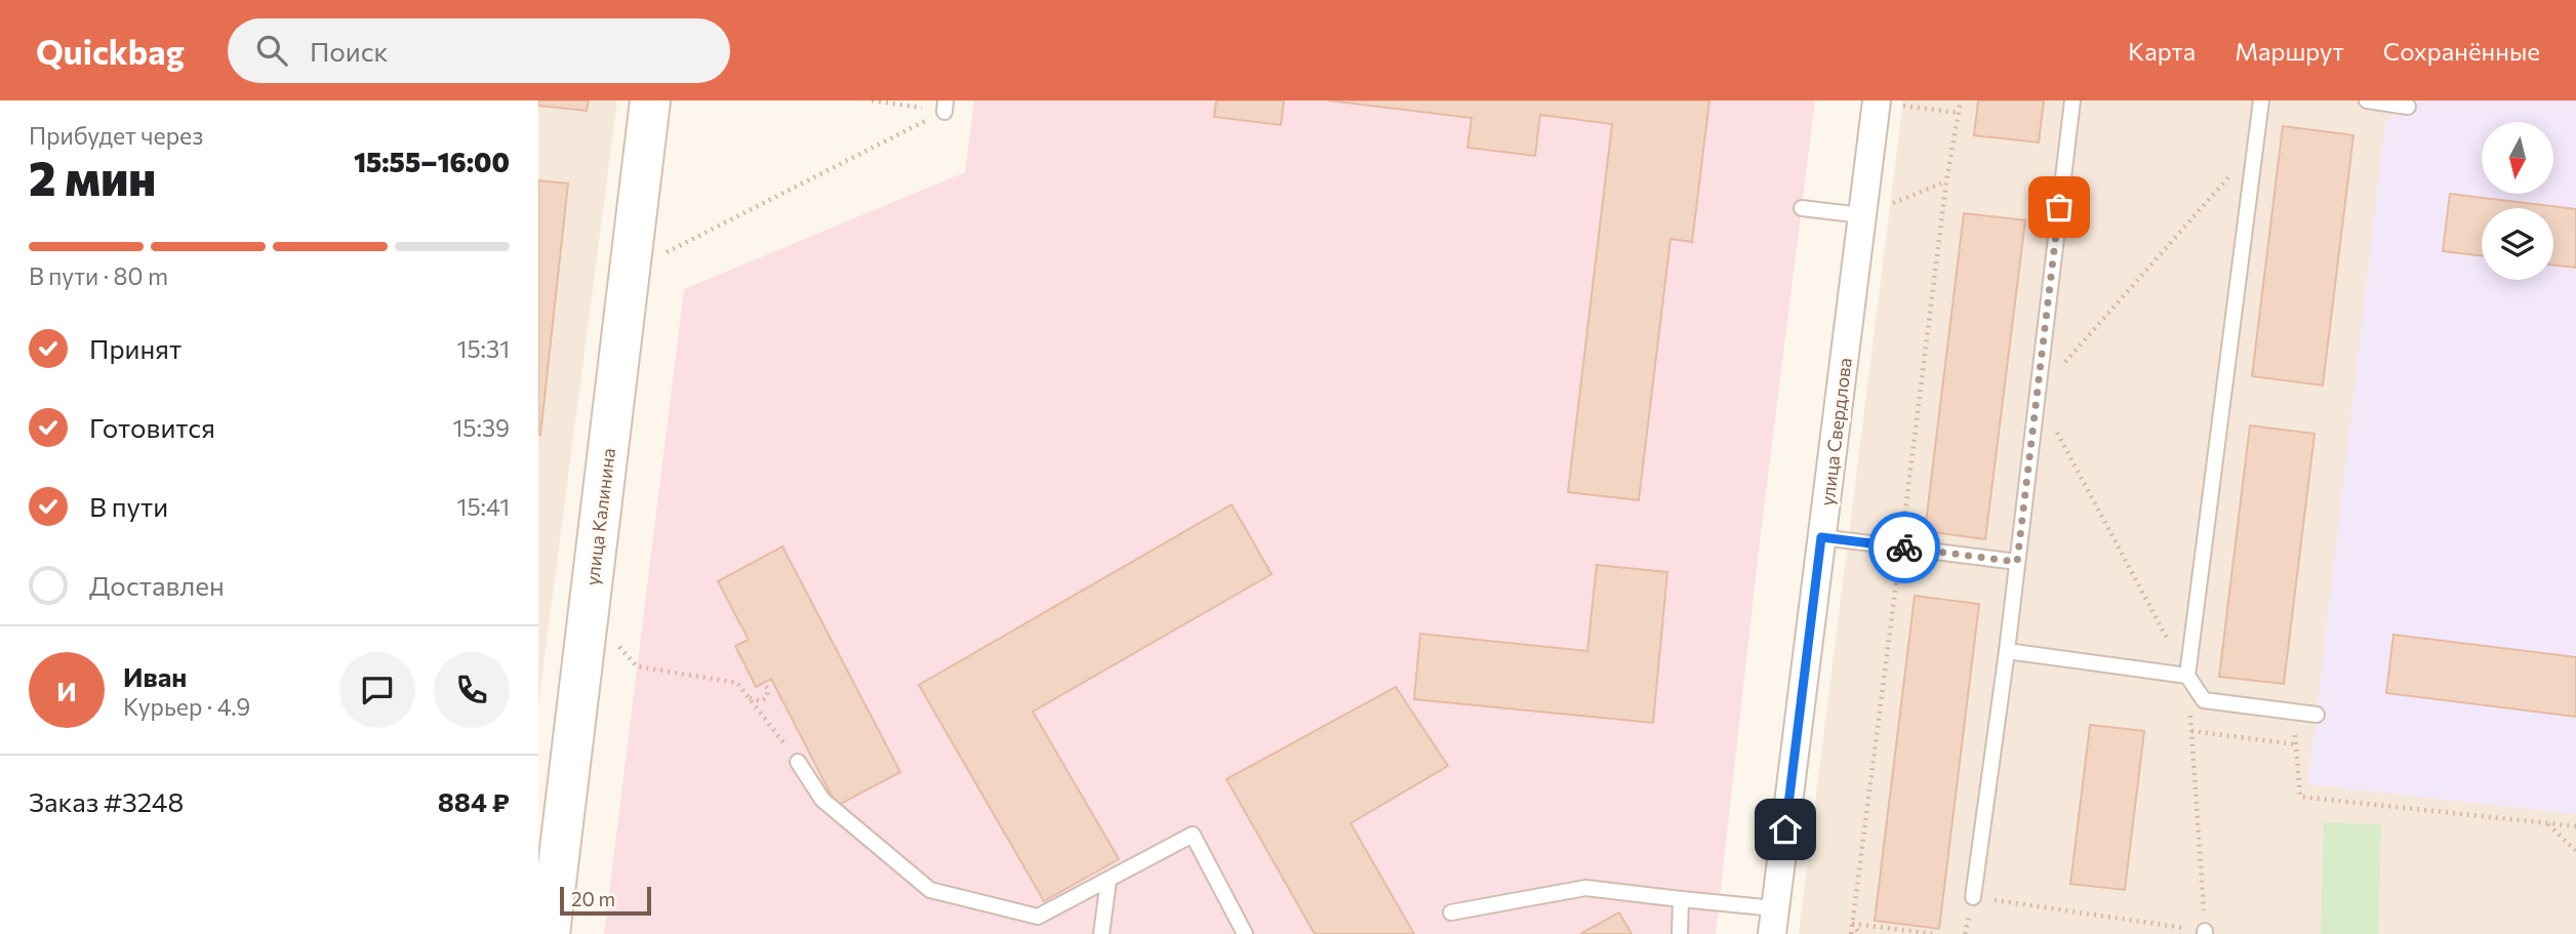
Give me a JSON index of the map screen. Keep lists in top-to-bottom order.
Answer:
{
  "streets": {
    "street": ["улица Свердлова", "улица Калинина"]
  },
  "scale_bar": "20 m",
  "north": "bottom",
  "page": {
    "header": "Quickbag",
    "search": "Поиск",
    "nav": ["Карта", "Маршрут", "Сохранённые"],
    "heading": ["2 мин", "Прибудет через", "15:55–16:00"],
    "panel": [
      "Иван",
      "Курьер · 4.9",
      "Заказ #3248",
      "884 ₽"
    ],
    "bar": "В пути · 80 m",
    "list": [
      ["Принят", "15:31"],
      ["Готовится", "15:39"],
      ["В пути", "15:41"],
      "Доставлен"
    ],
    "round": "И",
    "scale": "20 m"
  }
}
